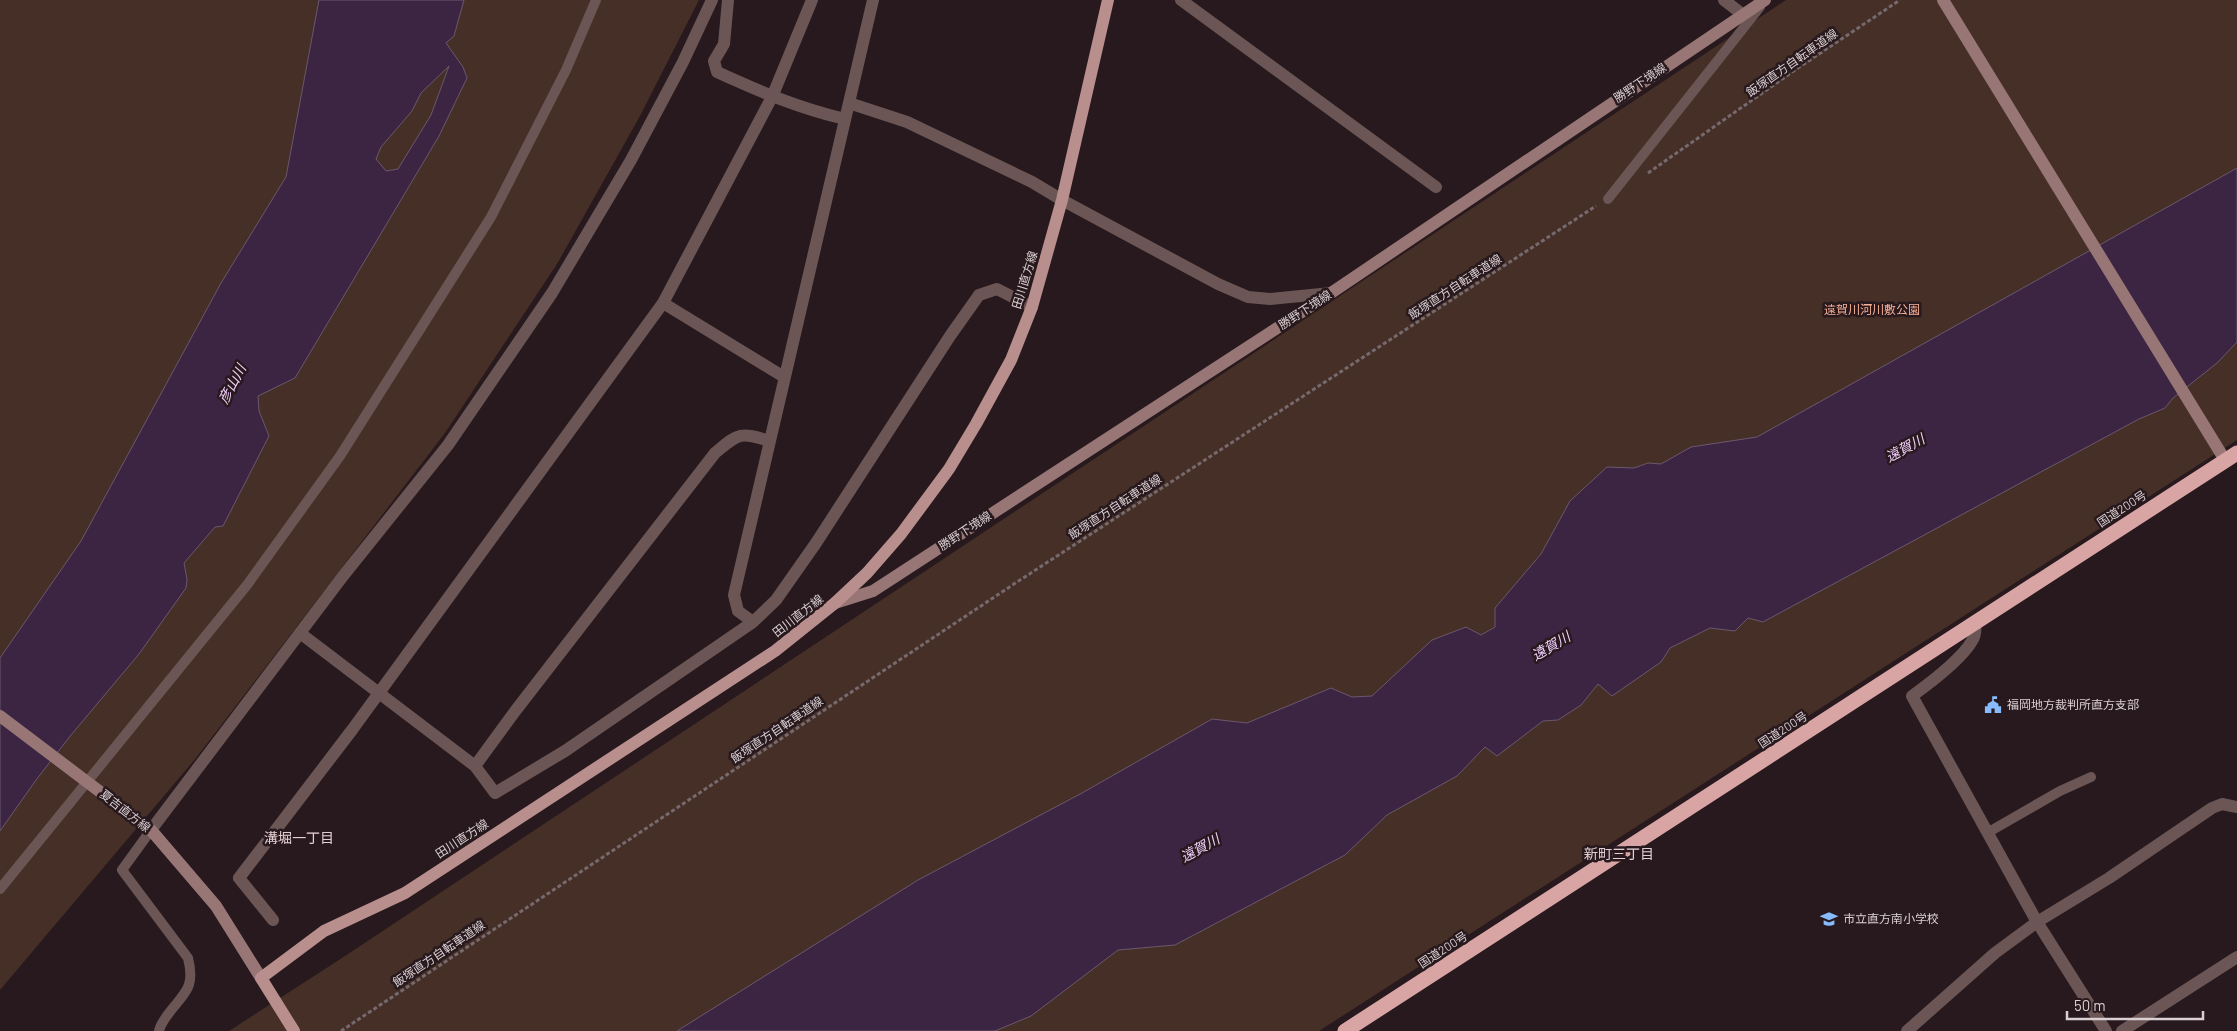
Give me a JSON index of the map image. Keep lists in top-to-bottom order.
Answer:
{
  "streets": {
    "highway": ["国道200号"],
    "main road": ["勝野下境線", "田川直方線", "夏吉直方線"],
    "path": ["飯塚直方自転車道線"]
  },
  "crossings": [
    ["勝野下境線", "田川直方線"],
    ["田川直方線", "夏吉直方線"]
  ],
  "districts": ["溝堀一丁目", "新町三丁目"],
  "water": ["彦山川", "遠賀川"],
  "parks": ["遠賀川河川敷公園"],
  "places": {
    "public building": ["福岡地方裁判所直方支部"],
    "school or university": ["市立直方南小学校"]
  },
  "scale_bar": "50 m"
}
